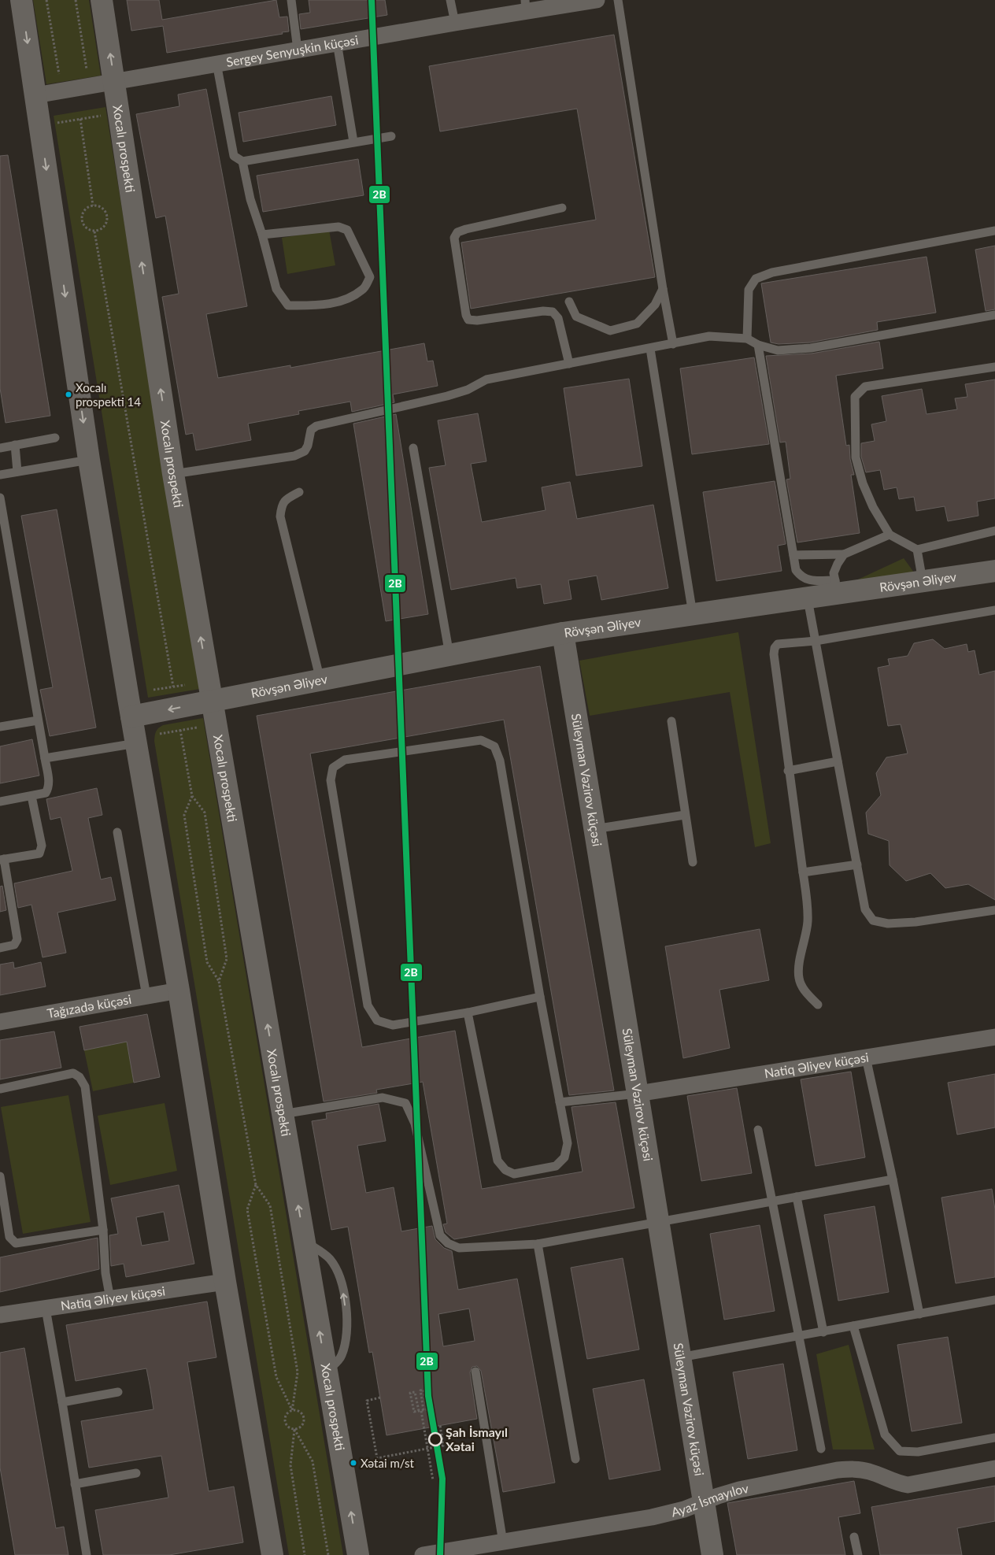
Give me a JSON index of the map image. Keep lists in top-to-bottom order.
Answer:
{
  "streets": {
    "main road": ["Xocalı prospekti", "Rövşən Əliyev", "Süleyman Vəzirov küçəsi"],
    "street": [
      "Sergey Senyuşkin küçəsi",
      "Tağızadə küçəsi",
      "Natiq Əliyev küçəsi",
      "Ayaz İsmayılov"
    ]
  },
  "crossings": [
    ["Sergey Senyuşkin küçəsi", "Xocalı prospekti"],
    ["Xocalı prospekti", "Rövşən Əliyev"],
    ["Rövşən Əliyev", "Süleyman Vəzirov küçəsi"],
    ["Süleyman Vəzirov küçəsi", "Natiq Əliyev küçəsi"],
    ["Süleyman Vəzirov küçəsi", "Ayaz İsmayılov"]
  ],
  "places": ["Xocalı prospekti 14", "Şah İsmayıl Xətai", "Xətai m/st"],
  "lines": ["transit line 2B"]
}
